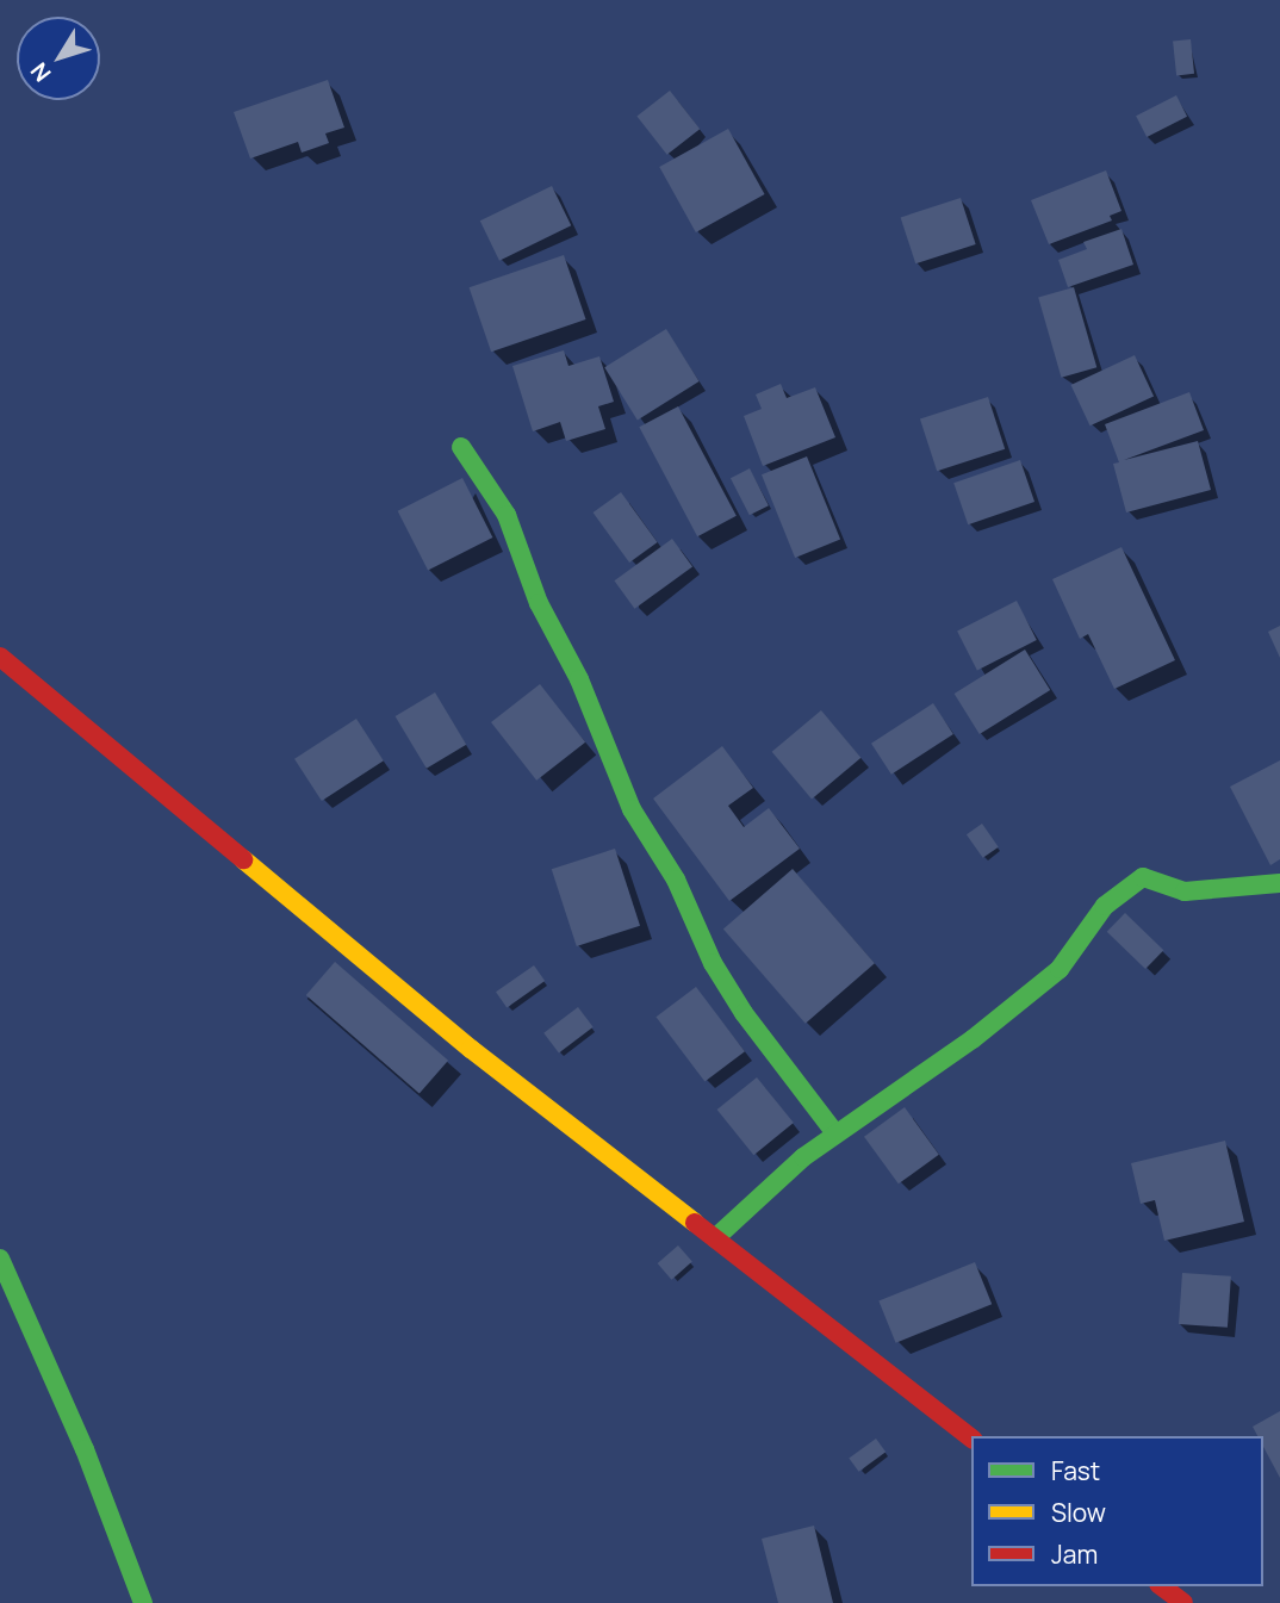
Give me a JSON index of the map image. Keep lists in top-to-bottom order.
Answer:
{
  "legend": ["Fast", "Slow", "Jam"],
  "north": "bottom left"
}
